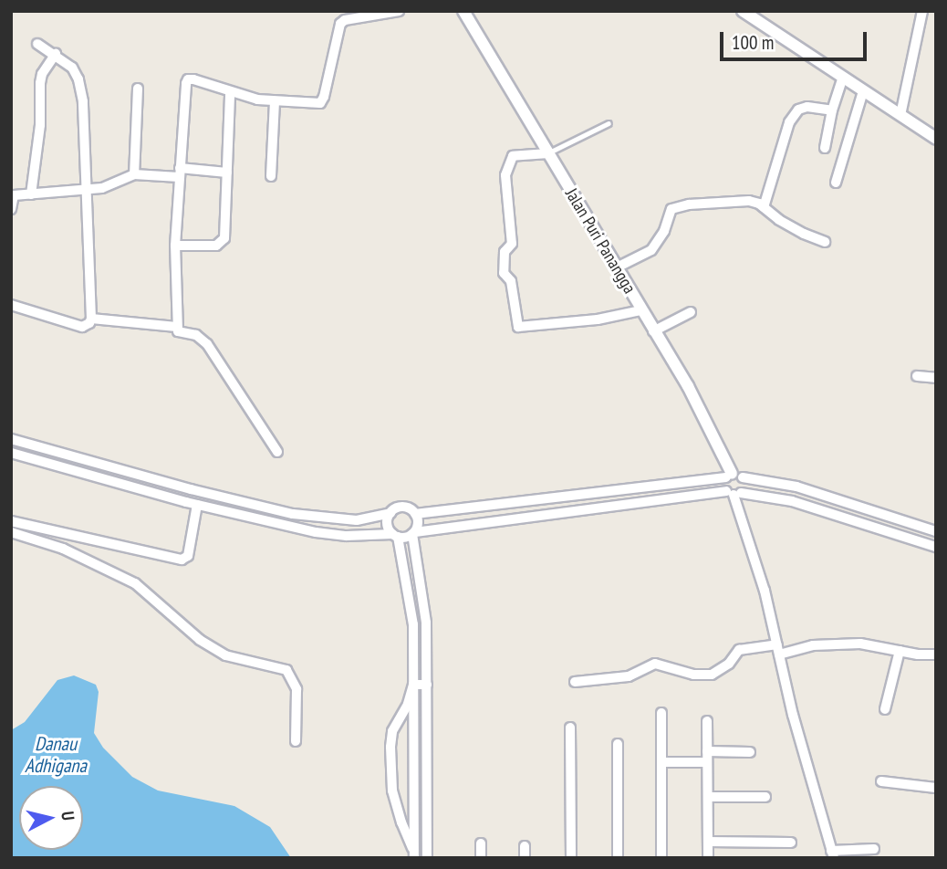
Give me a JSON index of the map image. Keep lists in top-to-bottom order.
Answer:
{
  "streets": {
    "street": ["Jalan Puri Panangga"]
  },
  "water": ["Danau Adhigana"],
  "scale_bar": "100 m",
  "north": "right"
}
